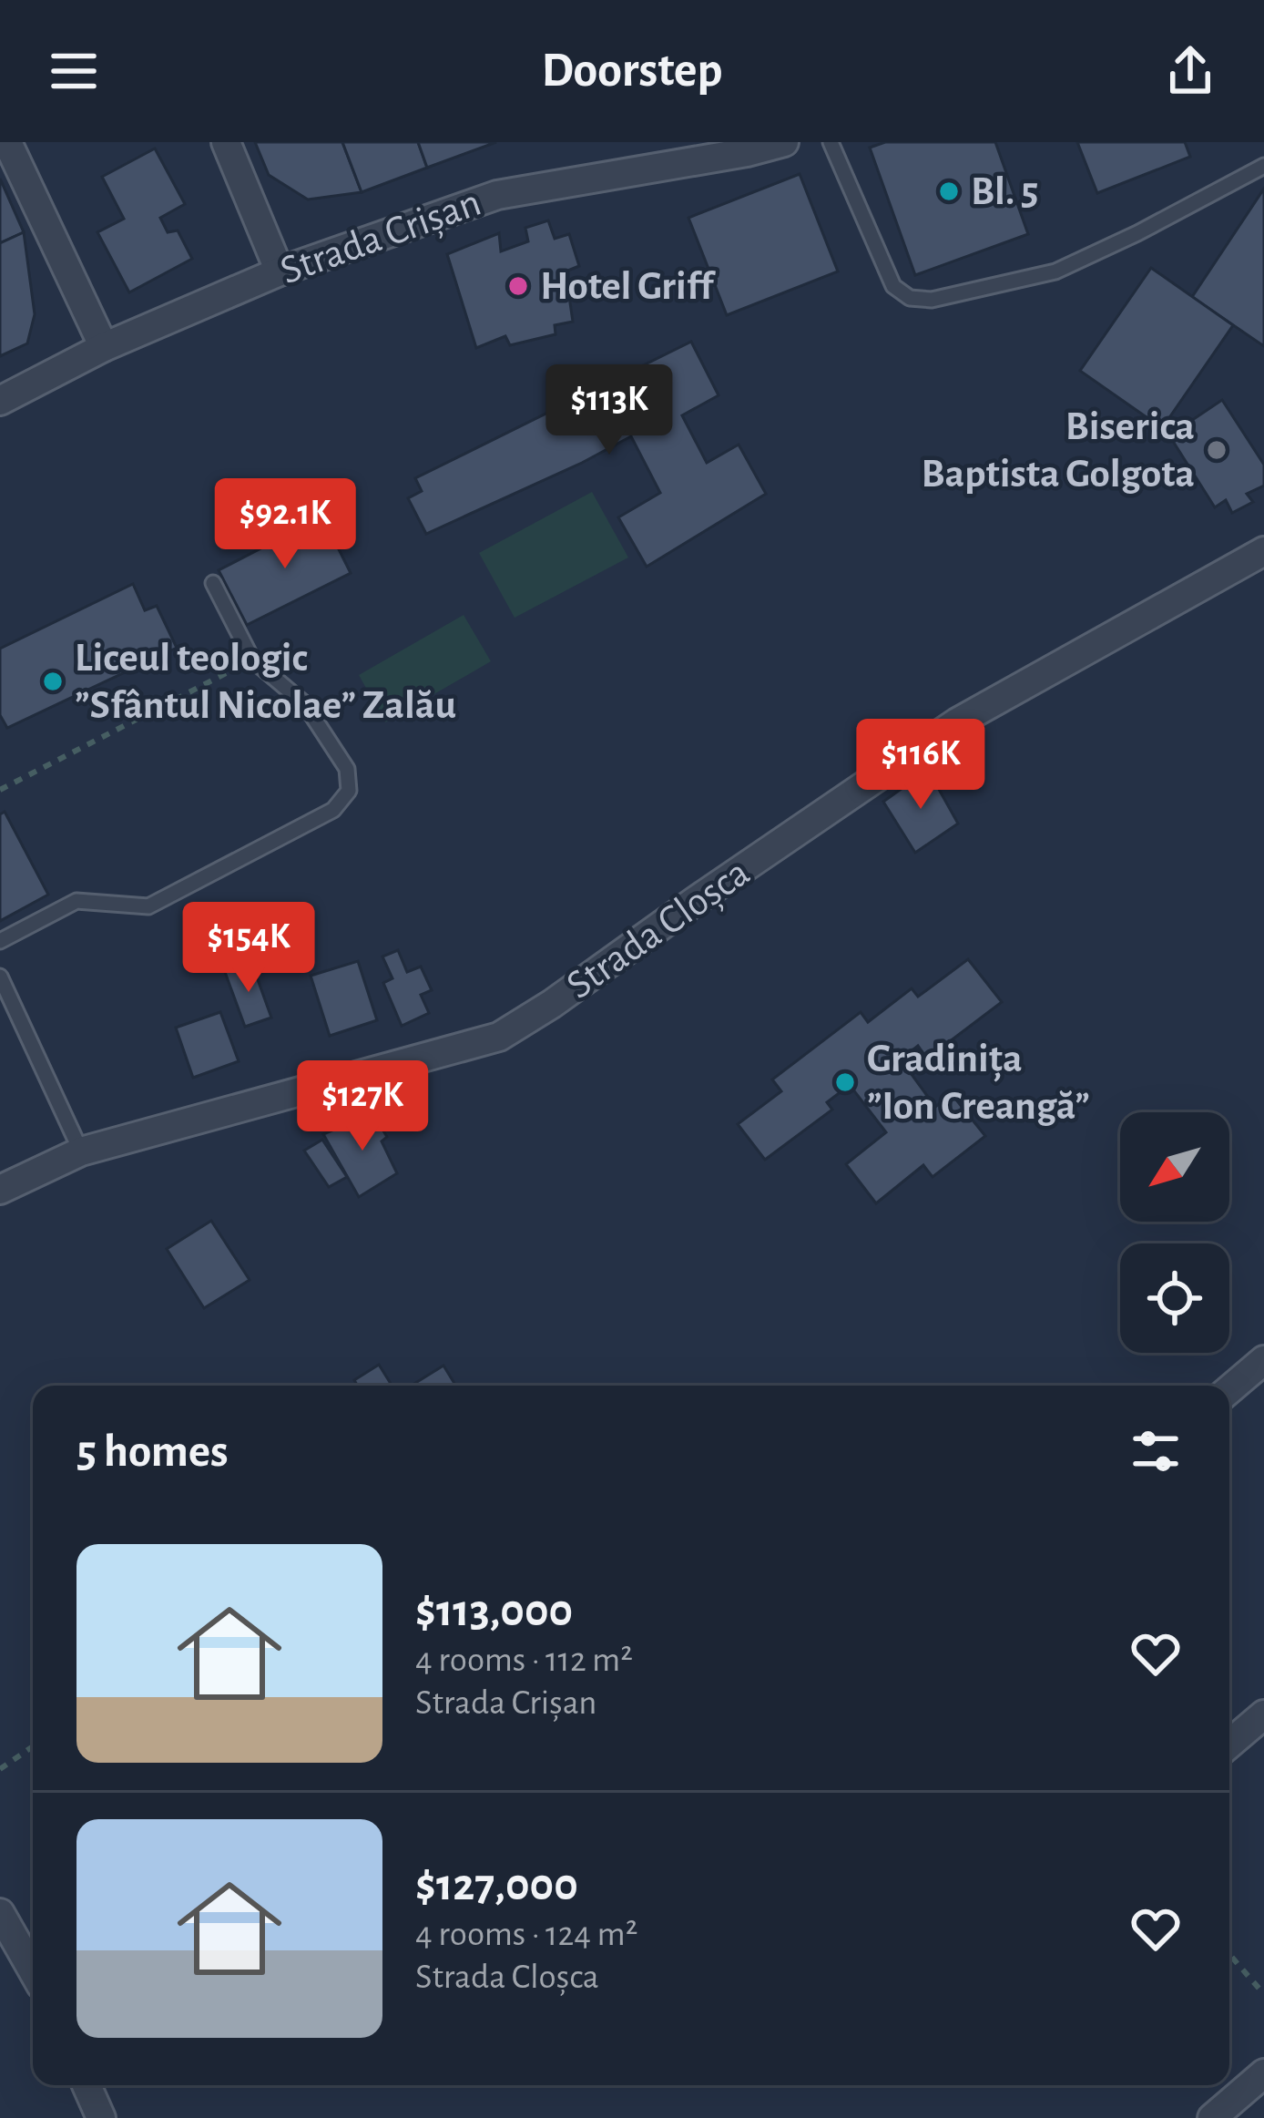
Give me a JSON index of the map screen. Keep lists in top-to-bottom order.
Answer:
{
  "streets": {
    "street": ["Strada Crișan", "Strada Cloșca"]
  },
  "places": [
    "Bl. 5",
    "Hotel Griff",
    "Biserica Baptista Golgota",
    "Liceul teologic ”Sfântul Nicolae” Zalău",
    "Gradinița ”Ion Creangă”"
  ],
  "north": "bottom left",
  "page": {
    "header": "Doorstep",
    "price": [
      "$113K",
      "$92.1K",
      "$116K",
      "$154K",
      "$127K"
    ],
    "heading": "5 homes",
    "list": [
      {
        "name": "$113,000",
        "note": "4 rooms · 112 m² · Strada Crișan"
      },
      {
        "name": "$127,000",
        "note": "4 rooms · 124 m² · Strada Cloșca"
      }
    ]
  }
}
